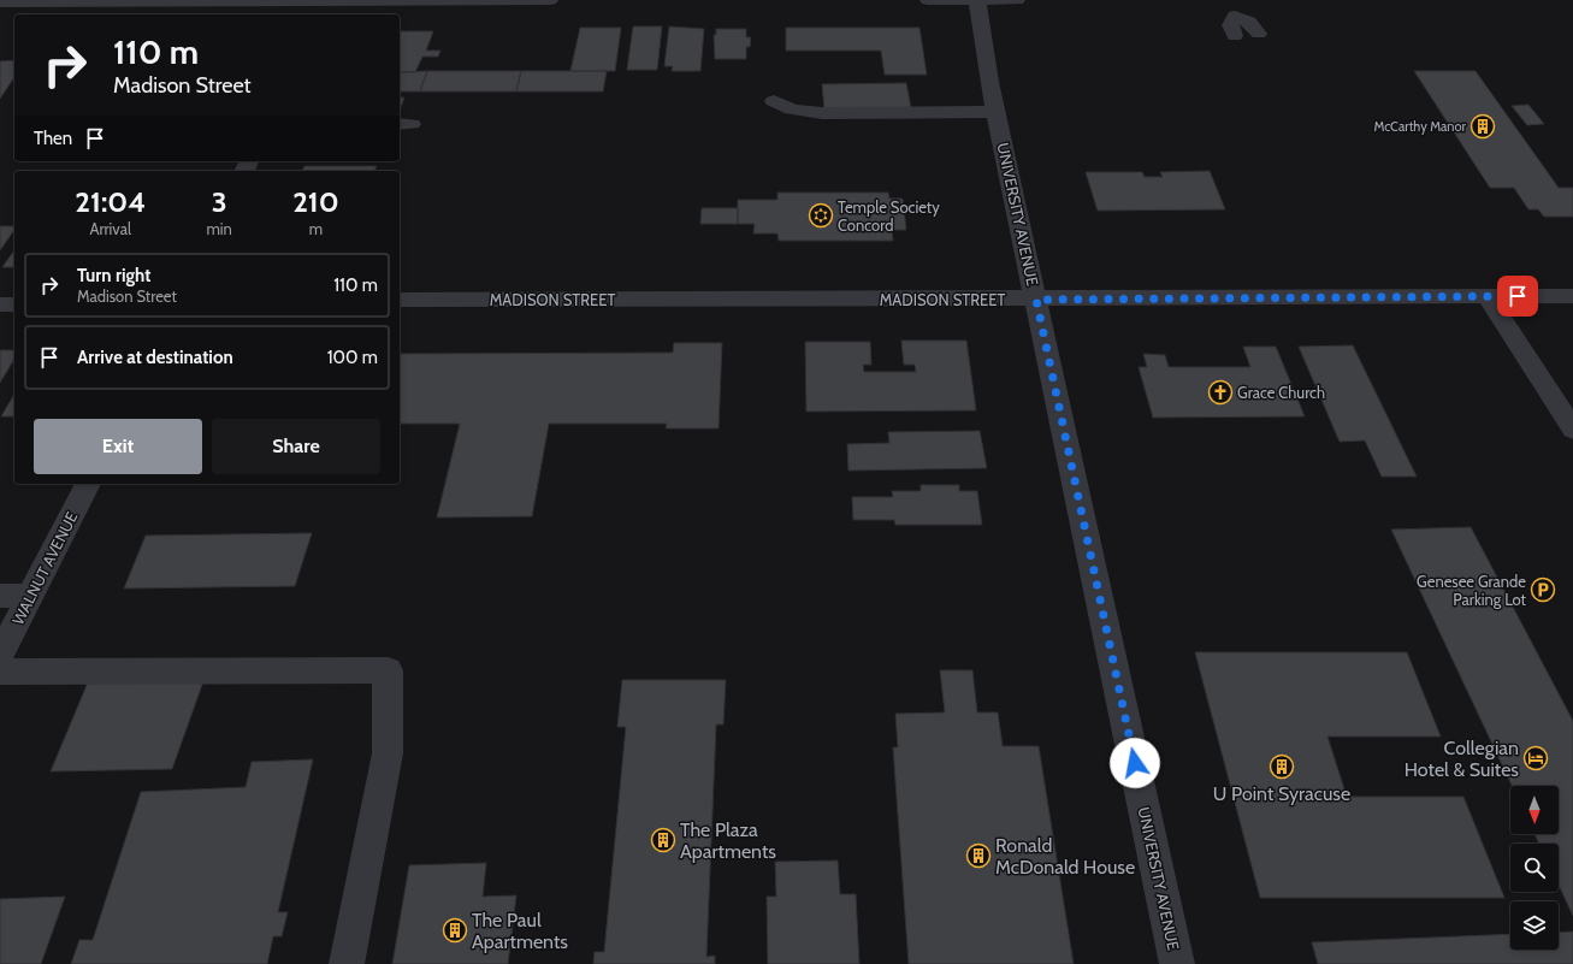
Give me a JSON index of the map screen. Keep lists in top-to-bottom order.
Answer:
{
  "streets": {
    "street": ["UNIVERSITY AVENUE", "MADISON STREET", "WALNUT AVENUE"]
  },
  "crossings": [
    ["UNIVERSITY AVENUE", "MADISON STREET"]
  ],
  "places": {
    "building": [
      "McCarthy Manor",
      "U Point Syracuse",
      "The Plaza Apartments",
      "Ronald McDonald House",
      "The Paul Apartments"
    ],
    "synagogue": ["Temple Society Concord"],
    "church": ["Grace Church"],
    "parking": ["Genesee Grande Parking Lot"],
    "hotel": ["Collegian Hotel & Suites"]
  },
  "north": "bottom",
  "page": {
    "turn": ["110 m", "Madison Street"],
    "then": "Then",
    "eta": [
      "21:04",
      "Arrival",
      "3",
      "min",
      "210",
      "m"
    ],
    "list": [
      {
        "name": "Turn right",
        "note": "Madison Street",
        "value": "110 m"
      },
      {
        "name": "Arrive at destination",
        "value": "100 m"
      }
    ],
    "buttons": ["Exit", "Share"]
  }
}
